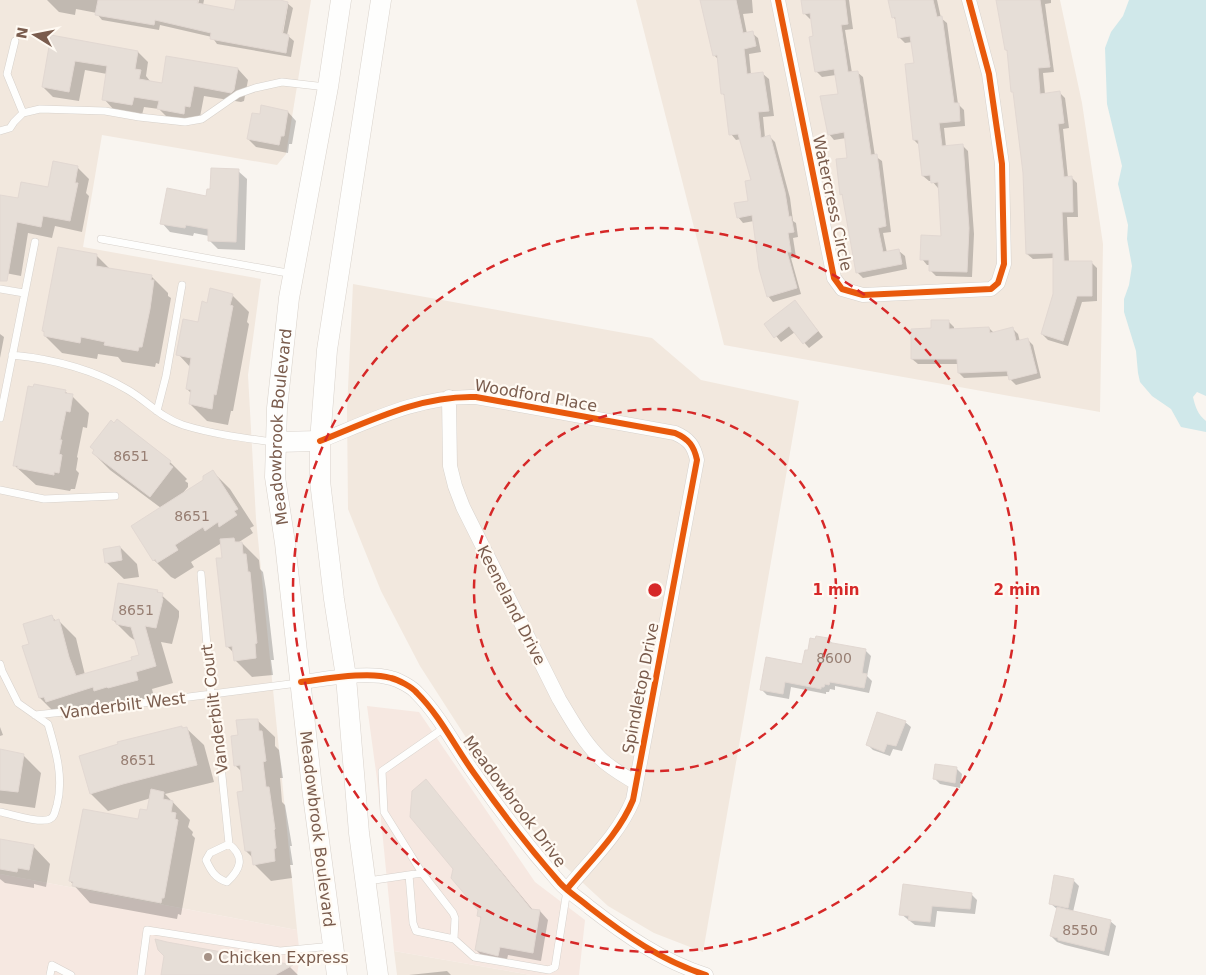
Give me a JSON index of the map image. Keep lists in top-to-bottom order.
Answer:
{
  "streets": {
    "main road": ["Meadowbrook Boulevard"],
    "street": [
      "Watercress Circle",
      "Woodford Place",
      "Keeneland Drive",
      "Spindletop Drive",
      "Meadowbrook Drive"
    ],
    "lane": ["Vanderbilt West", "Vanderbilt Court"]
  },
  "crossings": [
    ["Woodford Place", "Keeneland Drive"],
    ["Woodford Place", "Spindletop Drive"],
    ["Meadowbrook Boulevard", "Vanderbilt West"],
    ["Meadowbrook Boulevard", "Meadowbrook Drive"],
    ["Keeneland Drive", "Spindletop Drive"],
    ["Spindletop Drive", "Meadowbrook Drive"],
    ["Vanderbilt West", "Vanderbilt Court"],
    ["Vanderbilt West", "Meadowbrook Drive"]
  ],
  "places": ["Chicken Express"],
  "house_numbers": [
    "8651",
    "8651",
    "8651",
    "8600",
    "8651",
    "8550"
  ],
  "north": "left",
  "rings": ["1 min", "2 min"]
}
